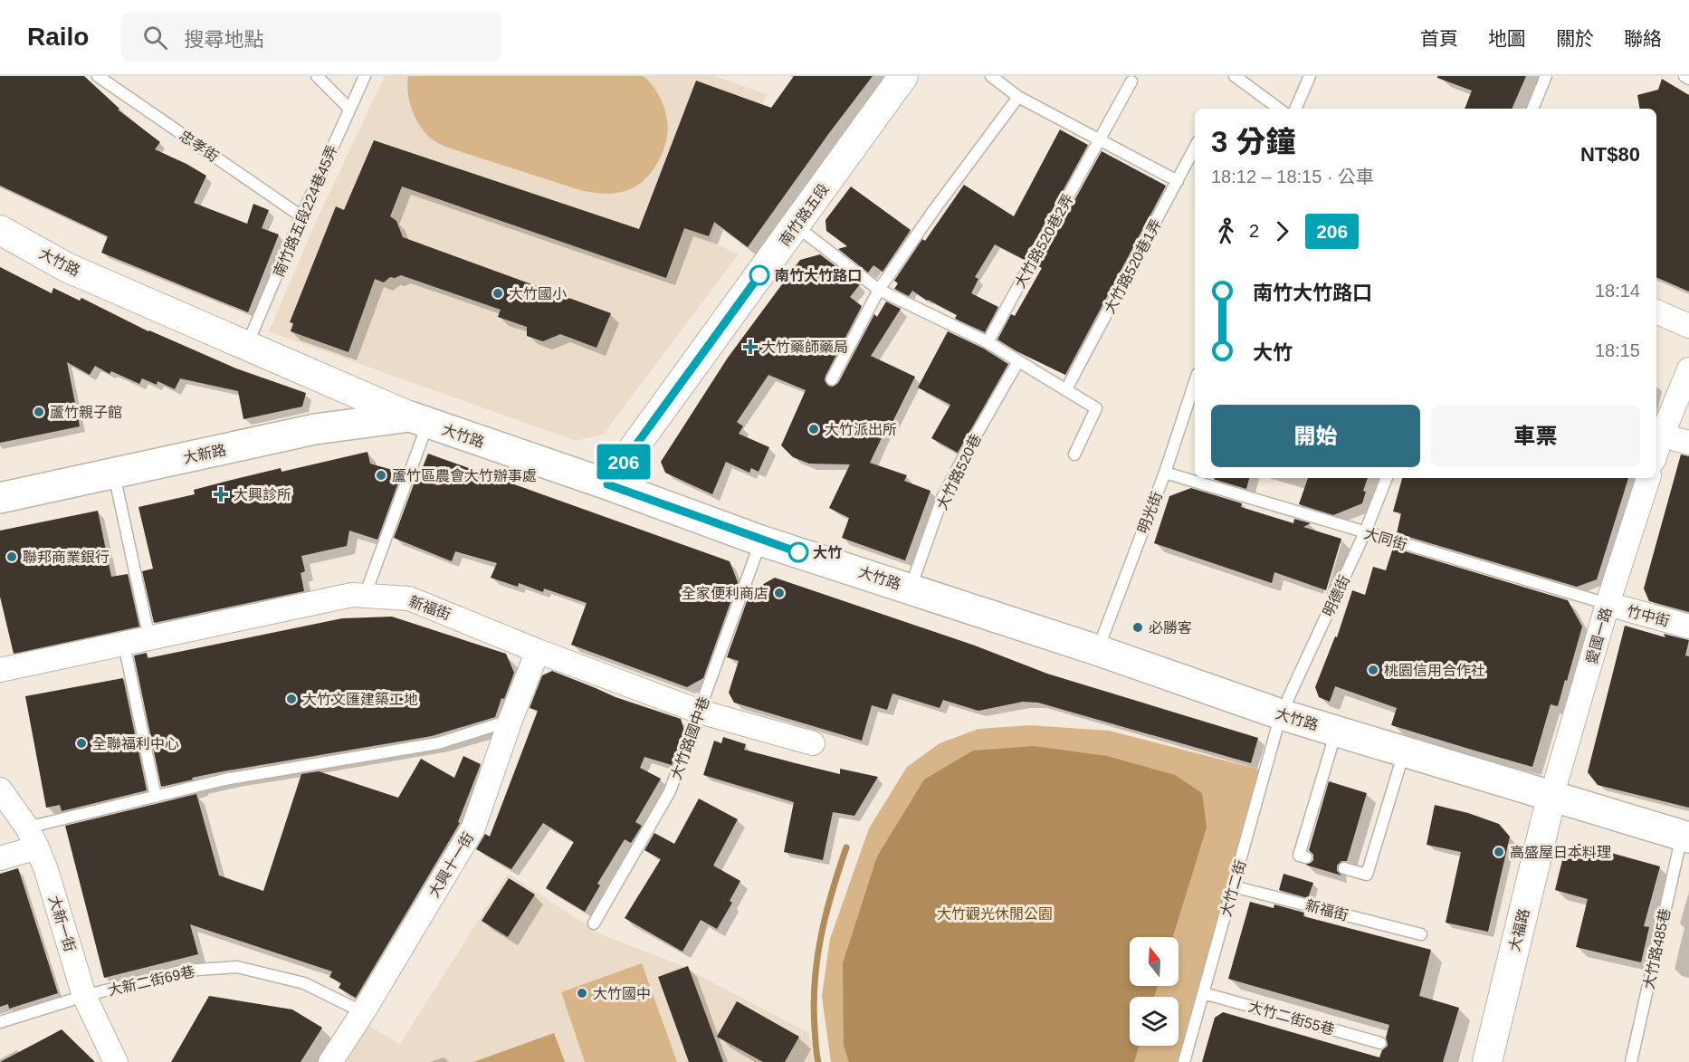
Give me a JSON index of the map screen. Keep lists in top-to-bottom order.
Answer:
{
  "streets": {
    "main road": ["大竹路", "大新路"],
    "street": [
      "南竹路五段",
      "新福街",
      "竹中街",
      "愛國一路",
      "大興十一街",
      "大新一街",
      "大福路"
    ],
    "lane": [
      "忠孝街",
      "南竹路五段224巷45弄",
      "大竹路520巷2弄",
      "大竹路520巷1弄",
      "大竹路520巷",
      "明光街",
      "大同街",
      "明德街",
      "大竹路國中巷",
      "大竹二街",
      "大竹路485巷",
      "大新二街69巷",
      "大竹二街55巷"
    ]
  },
  "crossings": [
    ["忠孝街", "南竹路五段224巷45弄"],
    ["南竹路五段224巷45弄", "大竹路"],
    ["南竹路五段", "大竹路"],
    ["大竹路", "大新路"],
    ["大竹路", "大竹路520巷"],
    ["大竹路", "明光街"],
    ["大竹路", "明德街"],
    ["大竹路", "愛國一路"],
    ["大竹路", "大竹路國中巷"],
    ["大竹路", "大竹二街"],
    ["大竹路", "大福路"],
    ["大竹路", "大竹路485巷"],
    ["明光街", "大同街"],
    ["大同街", "明德街"],
    ["大同街", "竹中街"],
    ["大同街", "愛國一路"],
    ["明德街", "大竹二街"],
    ["新福街", "大竹路國中巷"],
    ["新福街", "大興十一街"],
    ["新福街", "大竹二街"],
    ["竹中街", "愛國一路"],
    ["愛國一路", "大福路"],
    ["大興十一街", "大新二街69巷"],
    ["大竹二街", "大竹二街55巷"],
    ["大新一街", "大新二街69巷"]
  ],
  "parks": ["大竹觀光休閒公園"],
  "places": {
    "other": [
      "南竹大竹路口",
      "大竹國小",
      "蘆竹親子館",
      "大竹派出所",
      "蘆竹區農會大竹辦事處",
      "大竹",
      "聯邦商業銀行",
      "全家便利商店",
      "必勝客",
      "桃園信用合作社",
      "大竹文匯建築工地",
      "全聯福利中心",
      "高盛屋日本料理",
      "大竹國中"
    ],
    "health": ["大竹藥師藥局", "大興診所"]
  },
  "lines": ["bus line 206"],
  "north": "top",
  "page": {
    "header": "Railo",
    "search": "搜尋地點",
    "nav": [
      "首頁",
      "地圖",
      "關於",
      "聯絡"
    ],
    "on_map": "206",
    "heading": ["3 分鐘", "18:12 – 18:15 · 公車", "NT$80"],
    "legs": ["2", "206"],
    "list": [
      {
        "name": "南竹大竹路口",
        "value": "18:14"
      },
      {
        "name": "大竹",
        "value": "18:15"
      }
    ],
    "buttons": ["開始", "車票"]
  }
}
